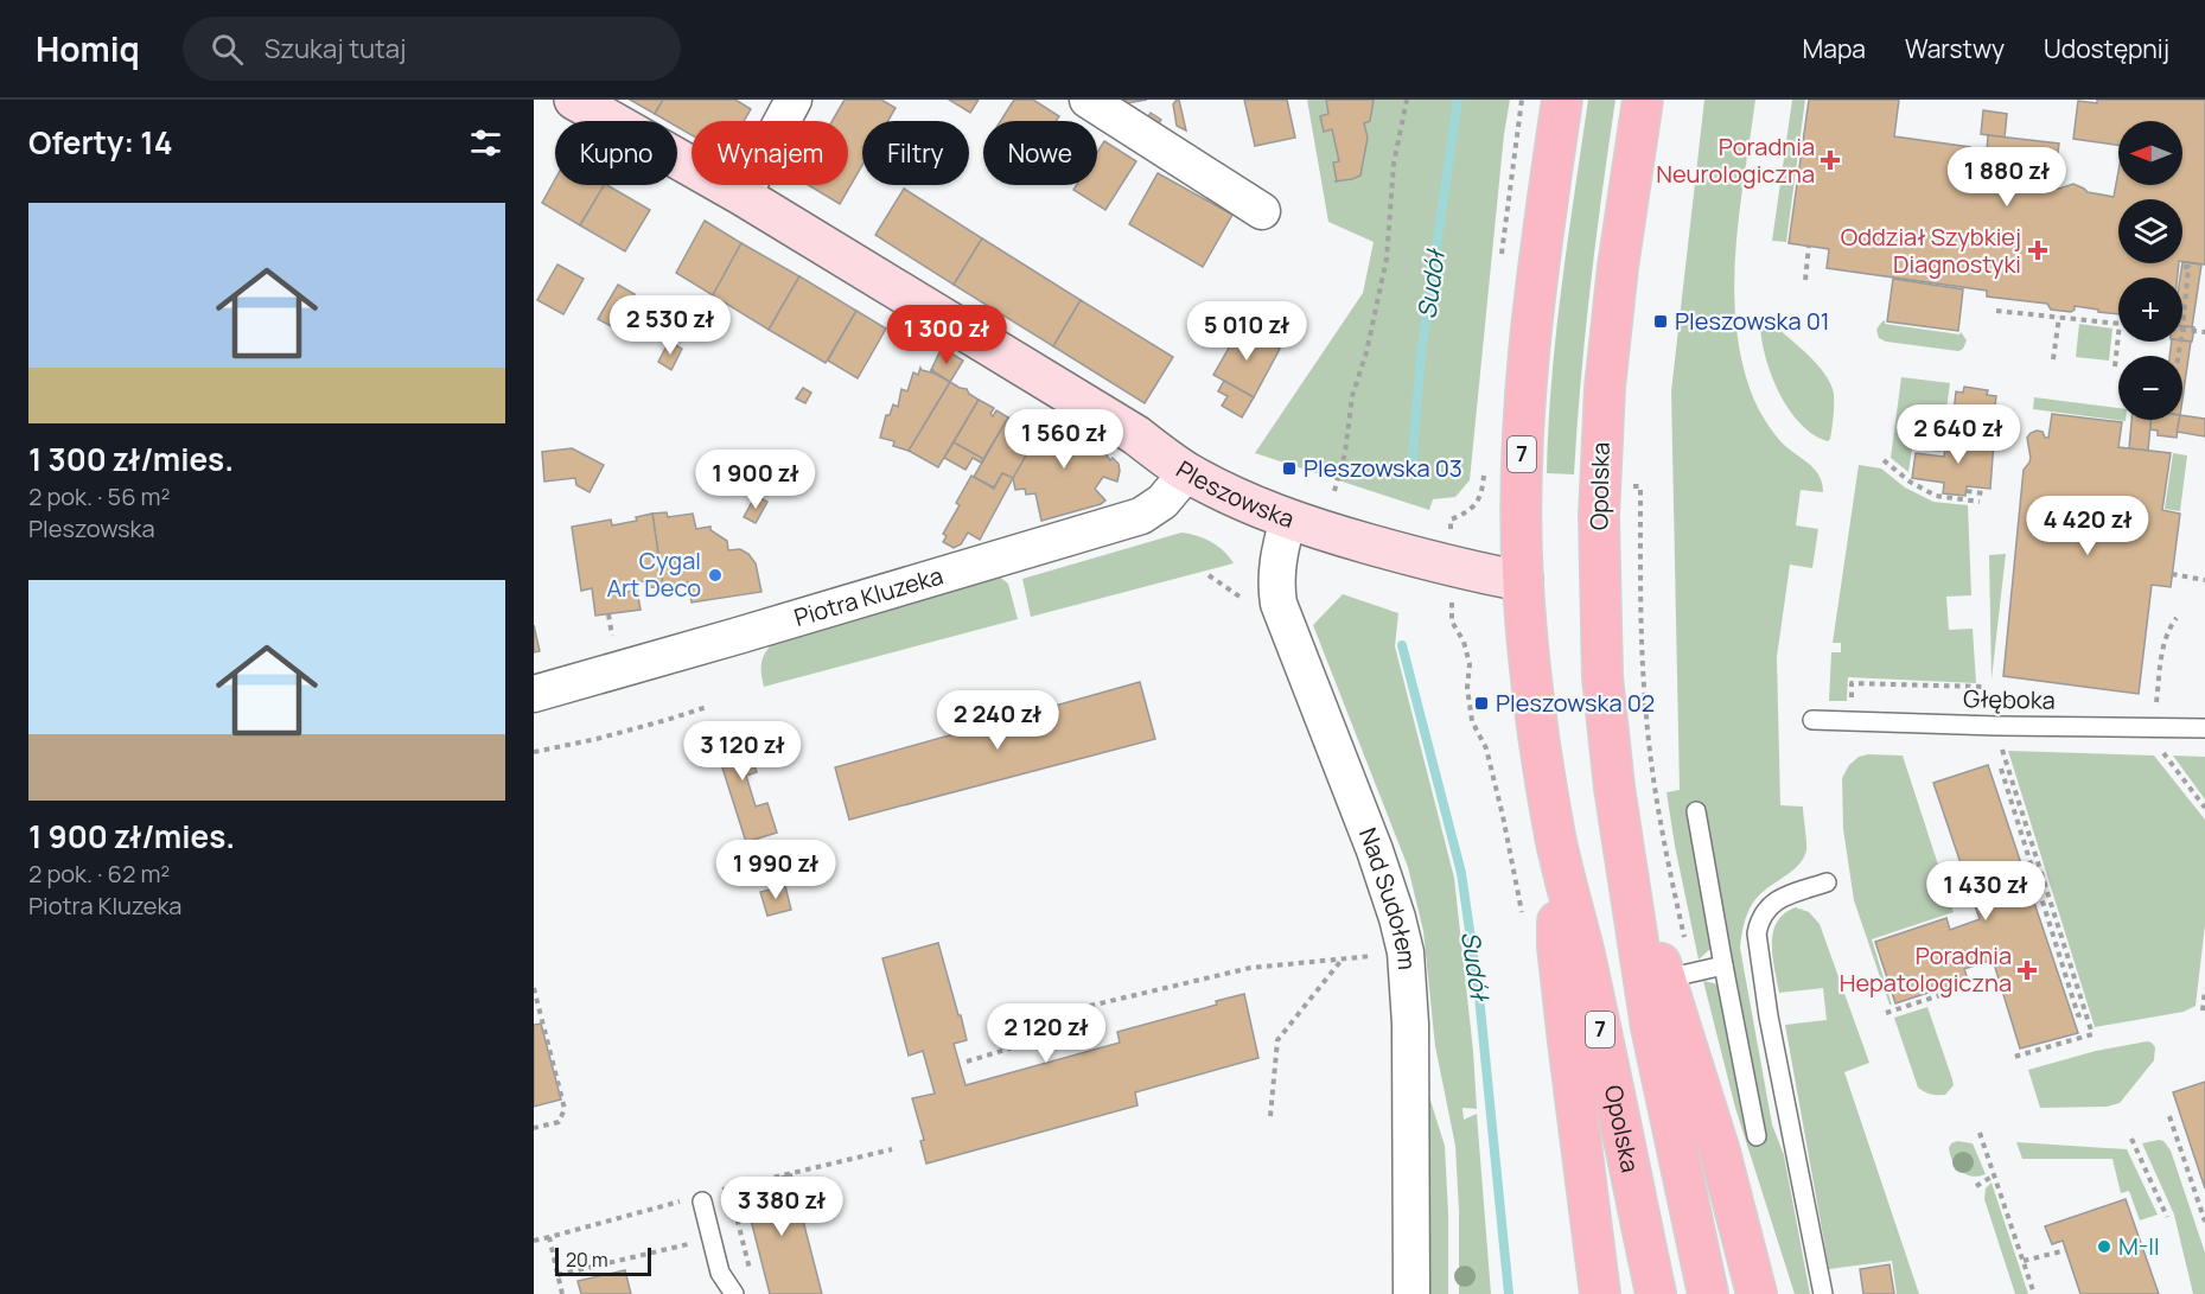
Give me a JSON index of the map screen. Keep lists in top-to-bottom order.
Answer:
{
  "streets": {
    "main road": ["7", "Opolska"],
    "street": ["Pleszowska", "Piotra Kluzeka", "Nad Sudołem"],
    "lane": ["Głęboka"]
  },
  "crossings": [
    ["Opolska", "Pleszowska"],
    ["Pleszowska", "Piotra Kluzeka"],
    ["Pleszowska", "Nad Sudołem"]
  ],
  "water": ["Sudół"],
  "places": {
    "health": ["Poradnia Neurologiczna", "Oddział Szybkiej Diagnostyki", "Poradnia Hepatologiczna"],
    "transit": ["Pleszowska 01", "Pleszowska 03", "Pleszowska 02"],
    "other": ["Cygal Art Deco", "M-II"]
  },
  "scale_bar": "20 m",
  "north": "left",
  "page": {
    "header": "Homiq",
    "search": "Szukaj tutaj",
    "nav": ["Mapa", "Warstwy", "Udostępnij"],
    "heading": "Oferty: 14",
    "map_buttons": ["+", "−"],
    "chip": [
      "Kupno",
      "Wynajem",
      "Filtry",
      "Nowe"
    ],
    "price": [
      "1 880 zł",
      "2 530 zł",
      "5 010 zł",
      "1 300 zł",
      "2 640 zł",
      "1 560 zł",
      "1 900 zł",
      "4 420 zł",
      "2 240 zł",
      "3 120 zł",
      "1 990 zł",
      "1 430 zł",
      "2 120 zł",
      "3 380 zł"
    ],
    "list": [
      {
        "name": "1 300 zł/mies.",
        "note": "2 pok. · 56 m² · Pleszowska"
      },
      {
        "name": "1 900 zł/mies.",
        "note": "2 pok. · 62 m² · Piotra Kluzeka"
      }
    ],
    "scale": "20 m"
  }
}
